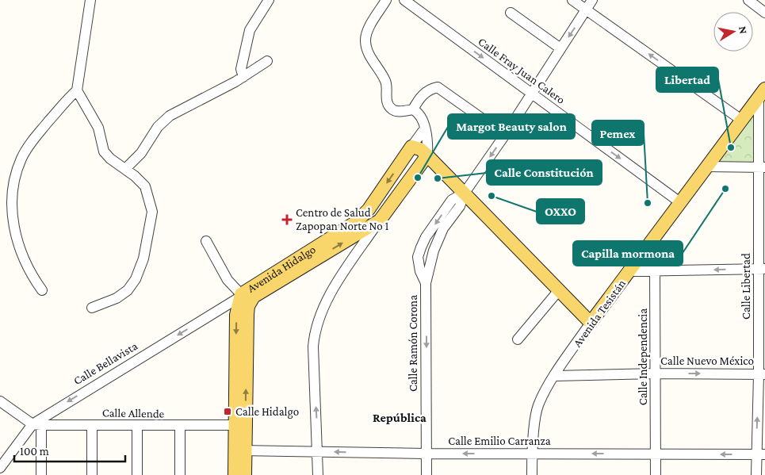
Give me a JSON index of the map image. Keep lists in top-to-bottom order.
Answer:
{
  "streets": {
    "main road": ["Avenida Hidalgo", "Avenida Tesistán"],
    "street": [
      "Calle Fray Juan Calero",
      "Calle Libertad",
      "Calle Ramón Corona",
      "Calle Independencia",
      "Calle Nuevo México",
      "Calle Bellavista",
      "Calle Allende",
      "Calle Emilio Carranza"
    ]
  },
  "crossings": [
    ["Calle Fray Juan Calero", "Avenida Tesistán"],
    ["Calle Fray Juan Calero", "Calle Ramón Corona"],
    ["Avenida Hidalgo", "Calle Bellavista"],
    ["Avenida Hidalgo", "Calle Allende"],
    ["Avenida Hidalgo", "Calle Emilio Carranza"],
    ["Calle Libertad", "Avenida Tesistán"],
    ["Calle Libertad", "Calle Nuevo México"],
    ["Calle Libertad", "Calle Emilio Carranza"],
    ["Avenida Tesistán", "Calle Independencia"],
    ["Avenida Tesistán", "Calle Nuevo México"],
    ["Avenida Tesistán", "Calle Emilio Carranza"],
    ["Calle Ramón Corona", "Calle Emilio Carranza"],
    ["Calle Independencia", "Calle Nuevo México"],
    ["Calle Independencia", "Calle Emilio Carranza"],
    ["Calle Bellavista", "Calle Allende"]
  ],
  "one_way": [
    "Calle Fray Juan Calero",
    "Calle Nuevo México",
    "Calle Bellavista",
    "Calle Emilio Carranza"
  ],
  "districts": ["República"],
  "places": {
    "other": [
      "Libertad",
      "Margot Beauty salon",
      "Calle Constitución",
      "Capilla mormona",
      "OXXO",
      "Pemex"
    ],
    "health": ["Centro de Salud Zapopan Norte No 1"],
    "transit": ["Calle Hidalgo"]
  },
  "scale_bar": "100 m",
  "north": "right"
}
